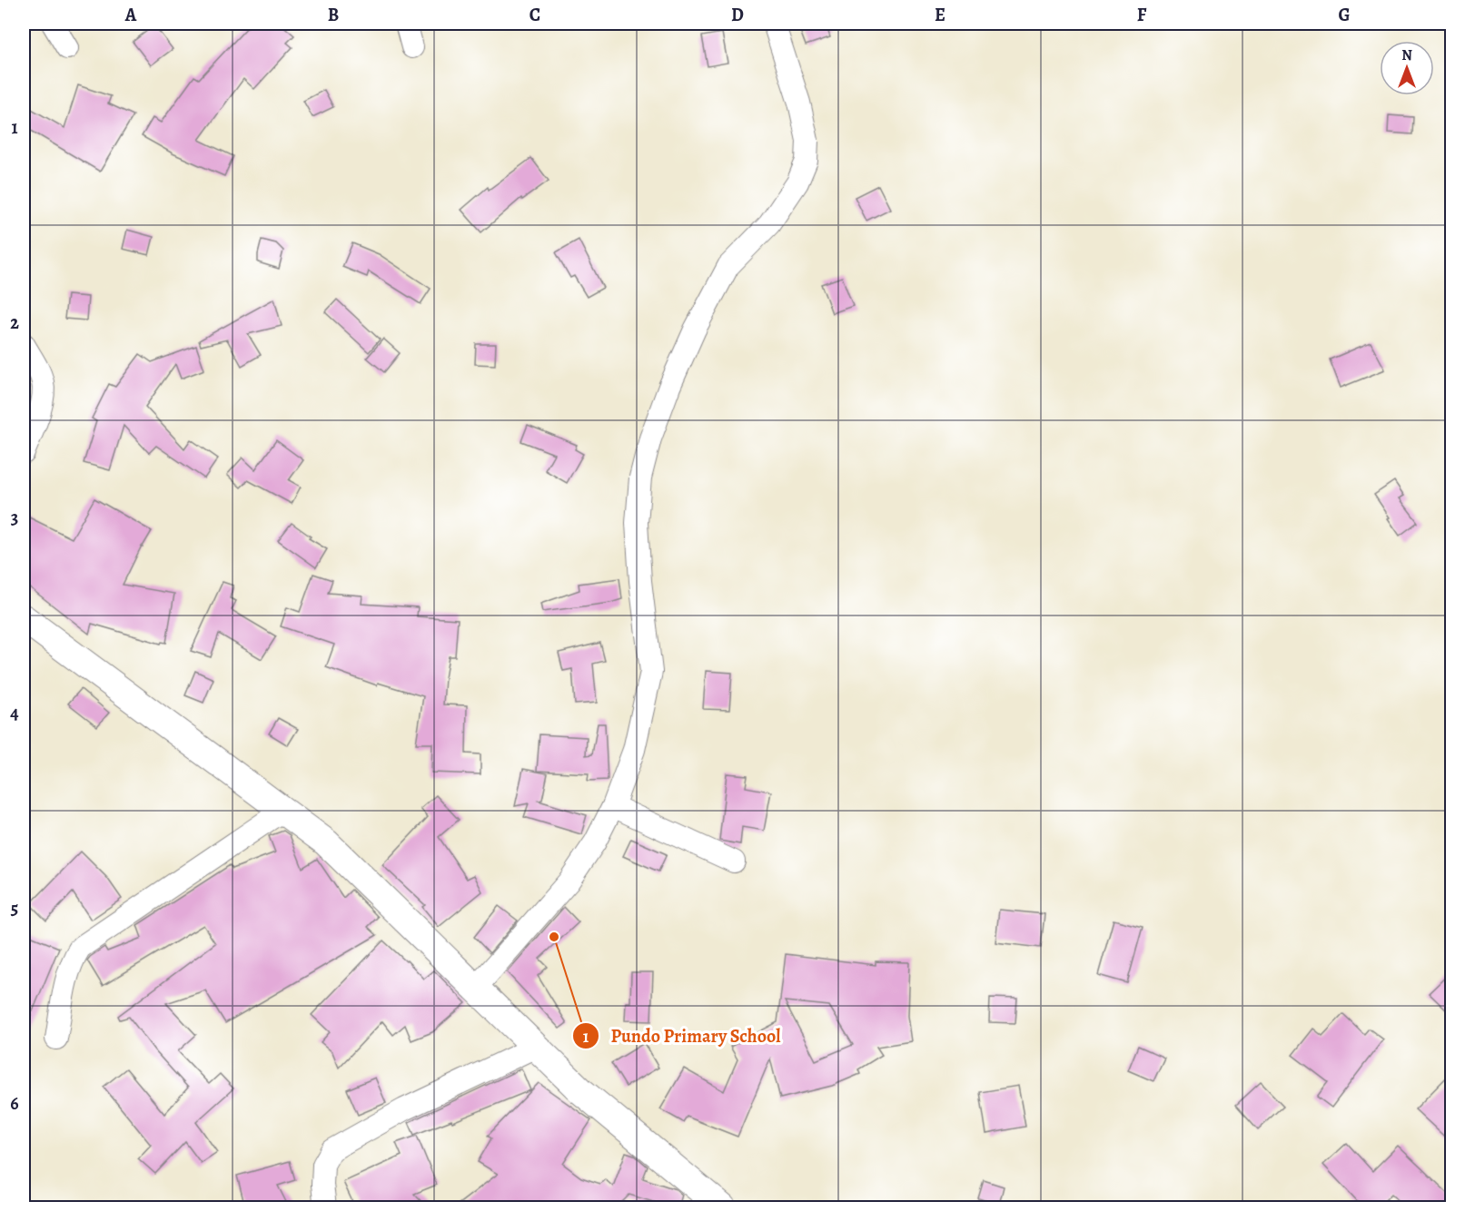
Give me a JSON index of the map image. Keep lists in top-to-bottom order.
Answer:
{
  "places": ["Pundo Primary School"],
  "north": "top",
  "grid": {
    "columns": [
      "A",
      "B",
      "C",
      "D",
      "E",
      "F",
      "G"
    ],
    "rows": [
      "1",
      "2",
      "3",
      "4",
      "5",
      "6"
    ]
  }
}
